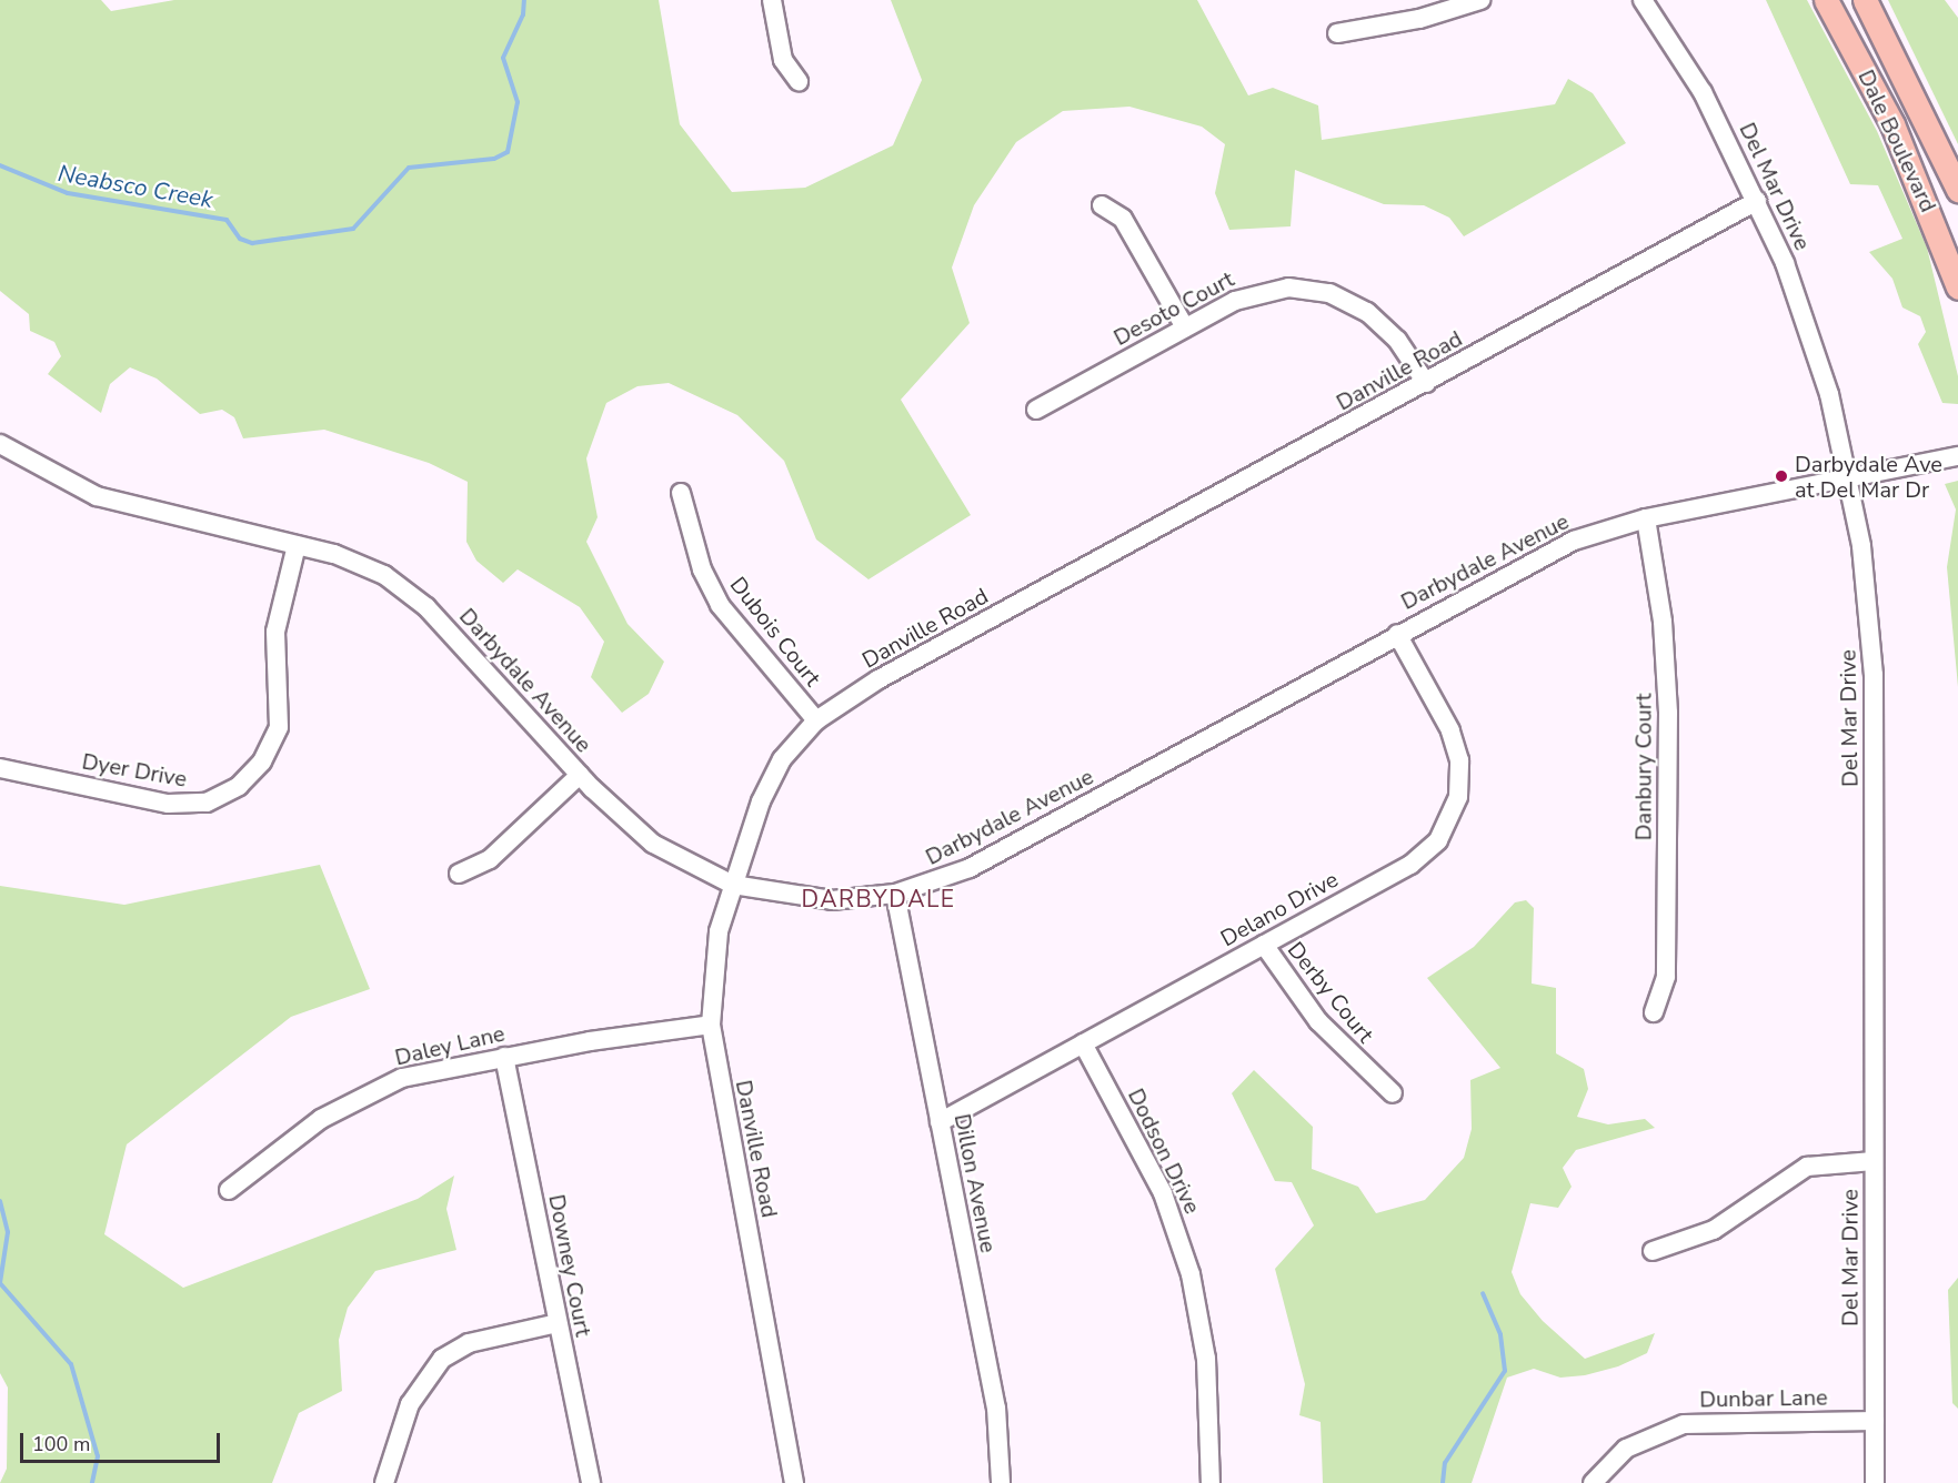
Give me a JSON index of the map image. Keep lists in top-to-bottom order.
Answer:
{
  "streets": {
    "main road": ["Dale Boulevard"],
    "street": [
      "Del Mar Drive",
      "Desoto Court",
      "Danville Road",
      "Darbydale Avenue",
      "Dubois Court",
      "Danbury Court",
      "Dyer Drive",
      "Delano Drive",
      "Derby Court",
      "Daley Lane",
      "Dodson Drive",
      "Dillon Avenue",
      "Downey Court",
      "Dunbar Lane"
    ]
  },
  "crossings": [
    ["Del Mar Drive", "Danville Road"],
    ["Del Mar Drive", "Darbydale Avenue"],
    ["Del Mar Drive", "Dunbar Lane"],
    ["Desoto Court", "Danville Road"],
    ["Danville Road", "Darbydale Avenue"],
    ["Danville Road", "Dubois Court"],
    ["Danville Road", "Daley Lane"],
    ["Darbydale Avenue", "Danbury Court"],
    ["Darbydale Avenue", "Dyer Drive"],
    ["Darbydale Avenue", "Delano Drive"],
    ["Darbydale Avenue", "Dillon Avenue"],
    ["Delano Drive", "Derby Court"],
    ["Delano Drive", "Dodson Drive"],
    ["Delano Drive", "Dillon Avenue"],
    ["Daley Lane", "Downey Court"]
  ],
  "districts": ["DARBYDALE"],
  "water": ["Neabsco Creek"],
  "places": ["Darbydale Ave at Del Mar Dr"],
  "scale_bar": "100 m"
}
